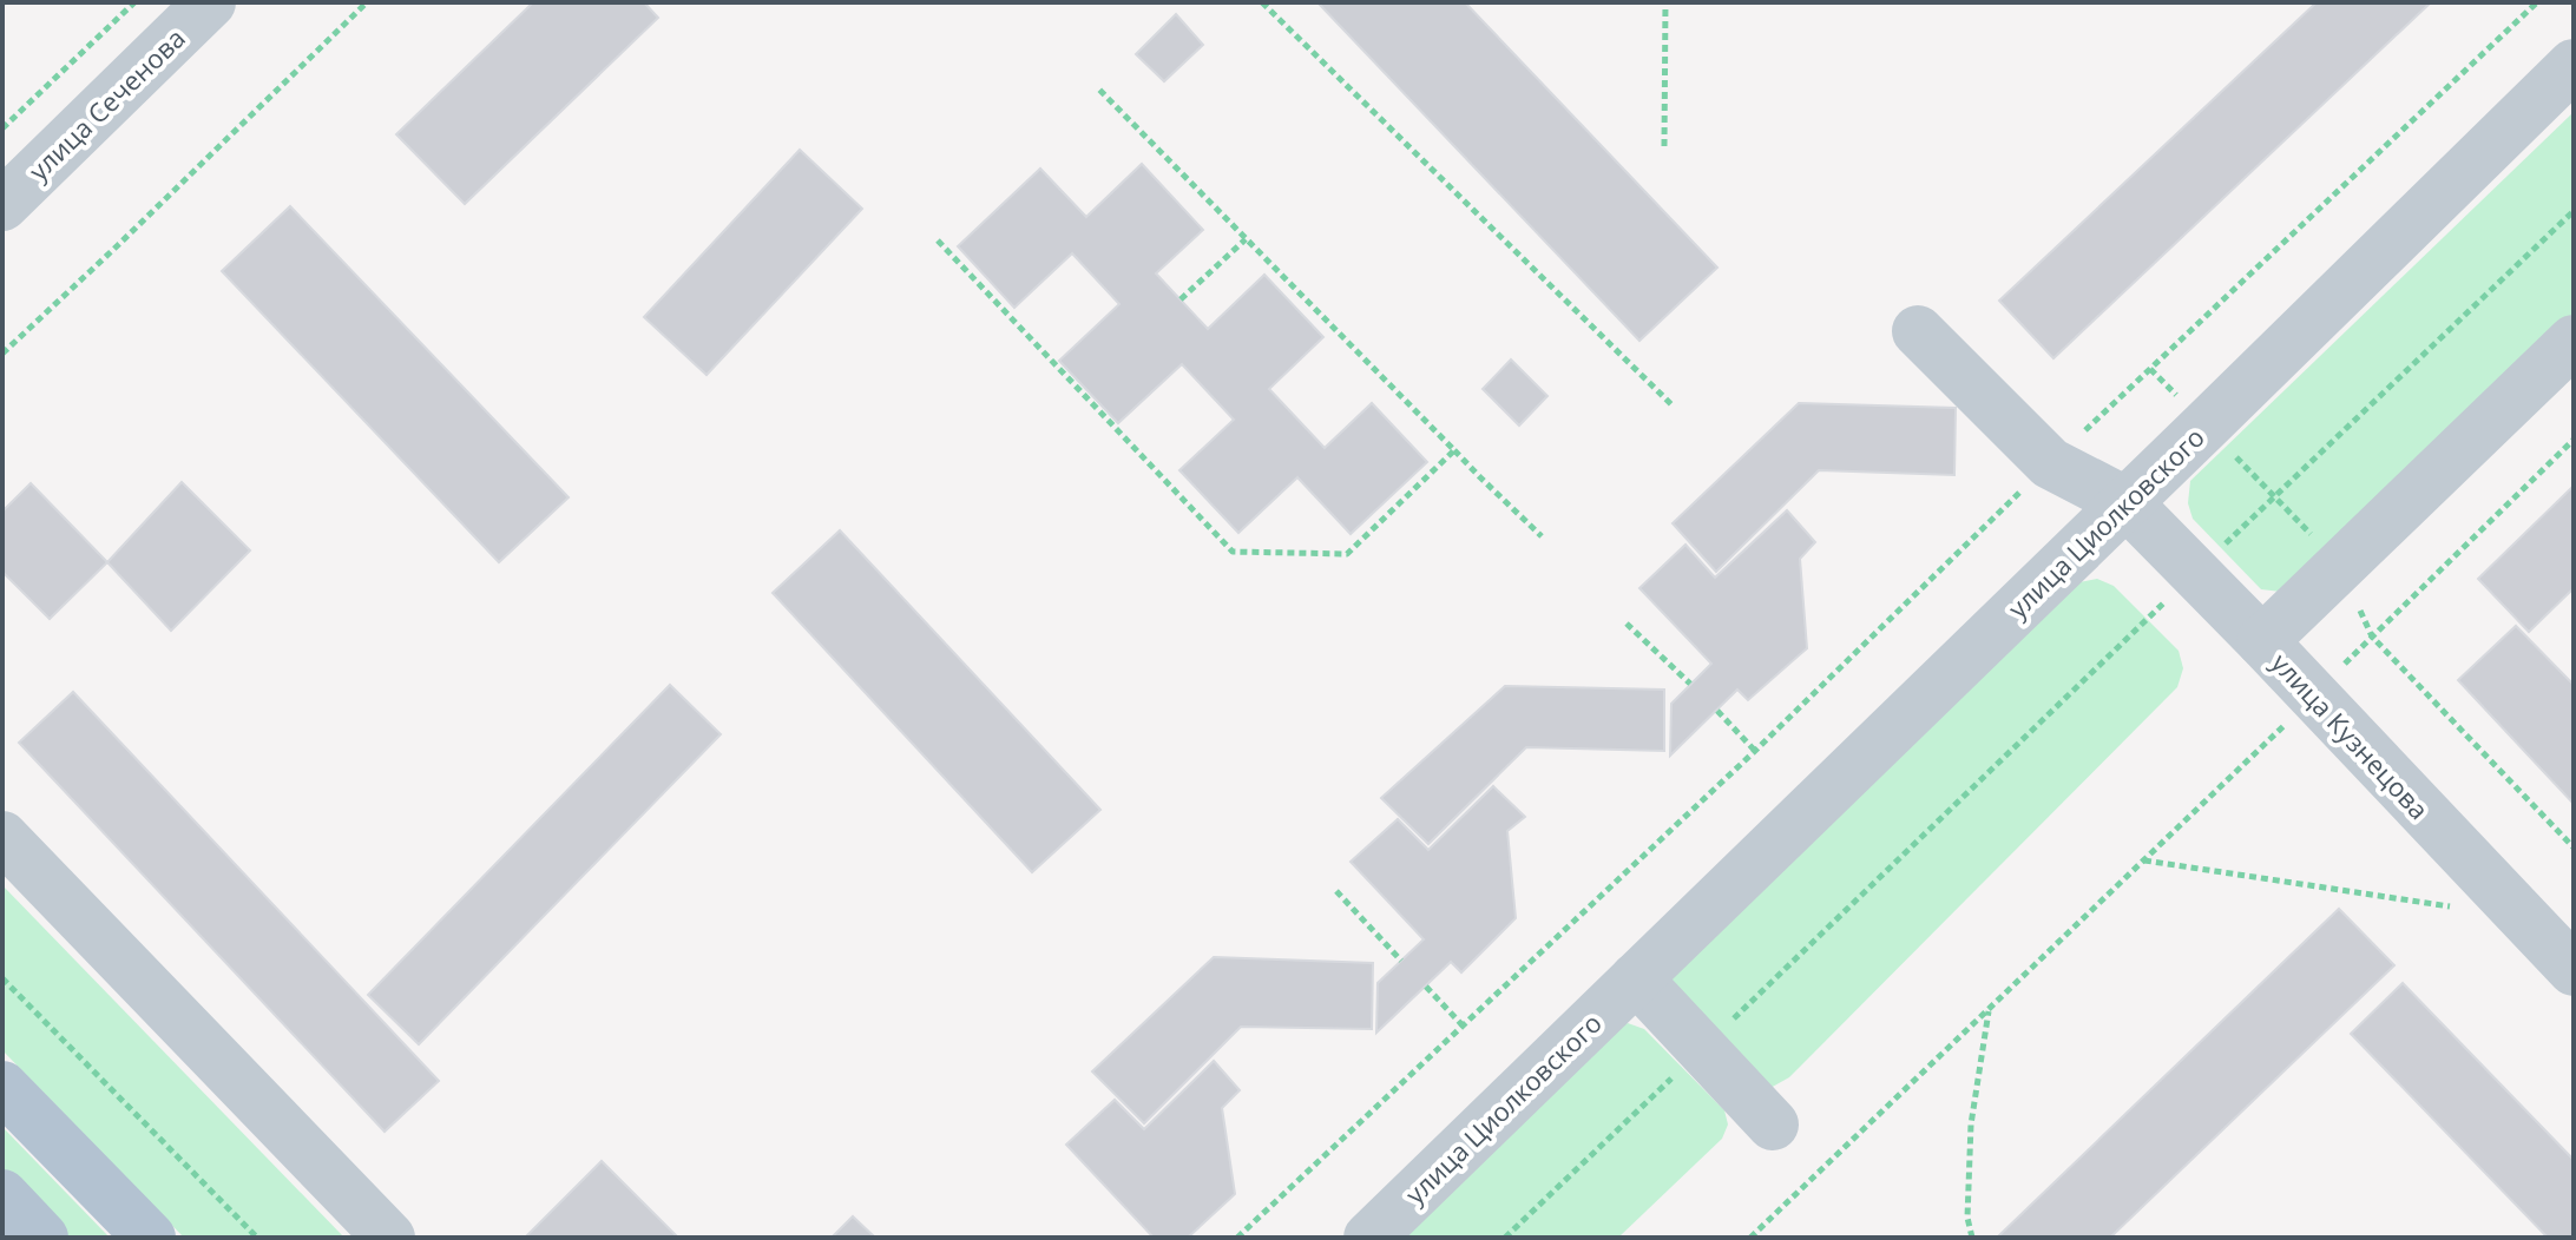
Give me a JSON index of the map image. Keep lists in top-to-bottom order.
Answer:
{
  "streets": {
    "street": ["улица Сеченова", "улица Циолковского", "улица Кузнецова"]
  },
  "crossings": [
    ["улица Циолковского", "улица Кузнецова"]
  ]
}
